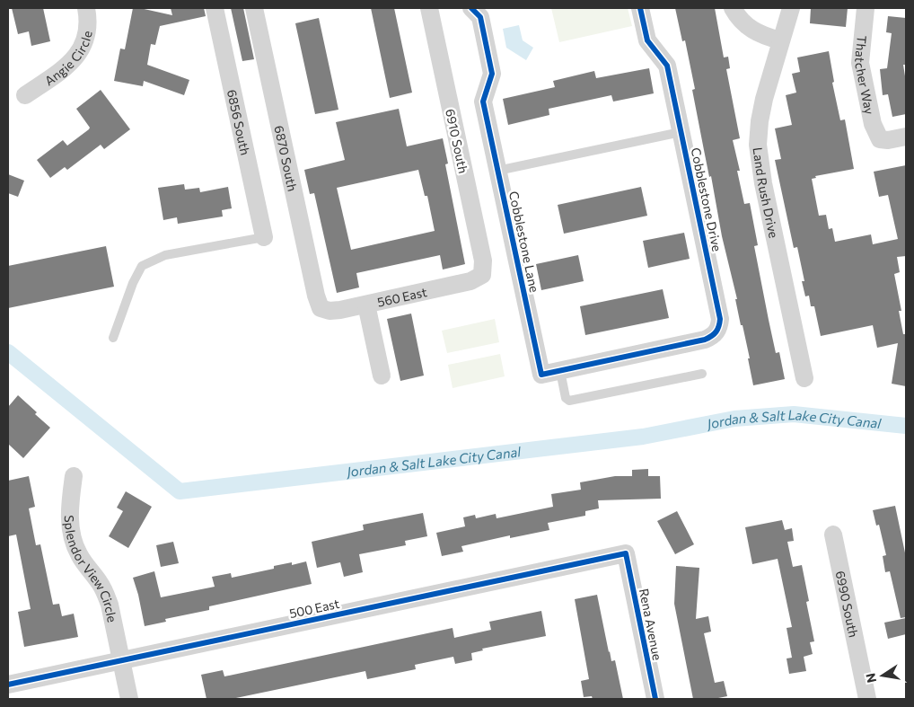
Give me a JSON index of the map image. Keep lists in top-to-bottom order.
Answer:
{
  "streets": {
    "street": [
      "Angie Circle",
      "Thatcher Way",
      "6856 South",
      "6910 South",
      "6870 South",
      "Land Rush Drive",
      "Cobblestone Drive",
      "Cobblestone Lane",
      "560 East",
      "Splendor View Circle",
      "6990 South",
      "500 East",
      "Rena Avenue"
    ]
  },
  "crossings": [
    ["6910 South", "560 East"],
    ["6870 South", "560 East"],
    ["Cobblestone Drive", "Cobblestone Lane"],
    ["Splendor View Circle", "500 East"],
    ["500 East", "Rena Avenue"]
  ],
  "water": ["Jordan & Salt Lake City Canal"],
  "north": "left"
}
